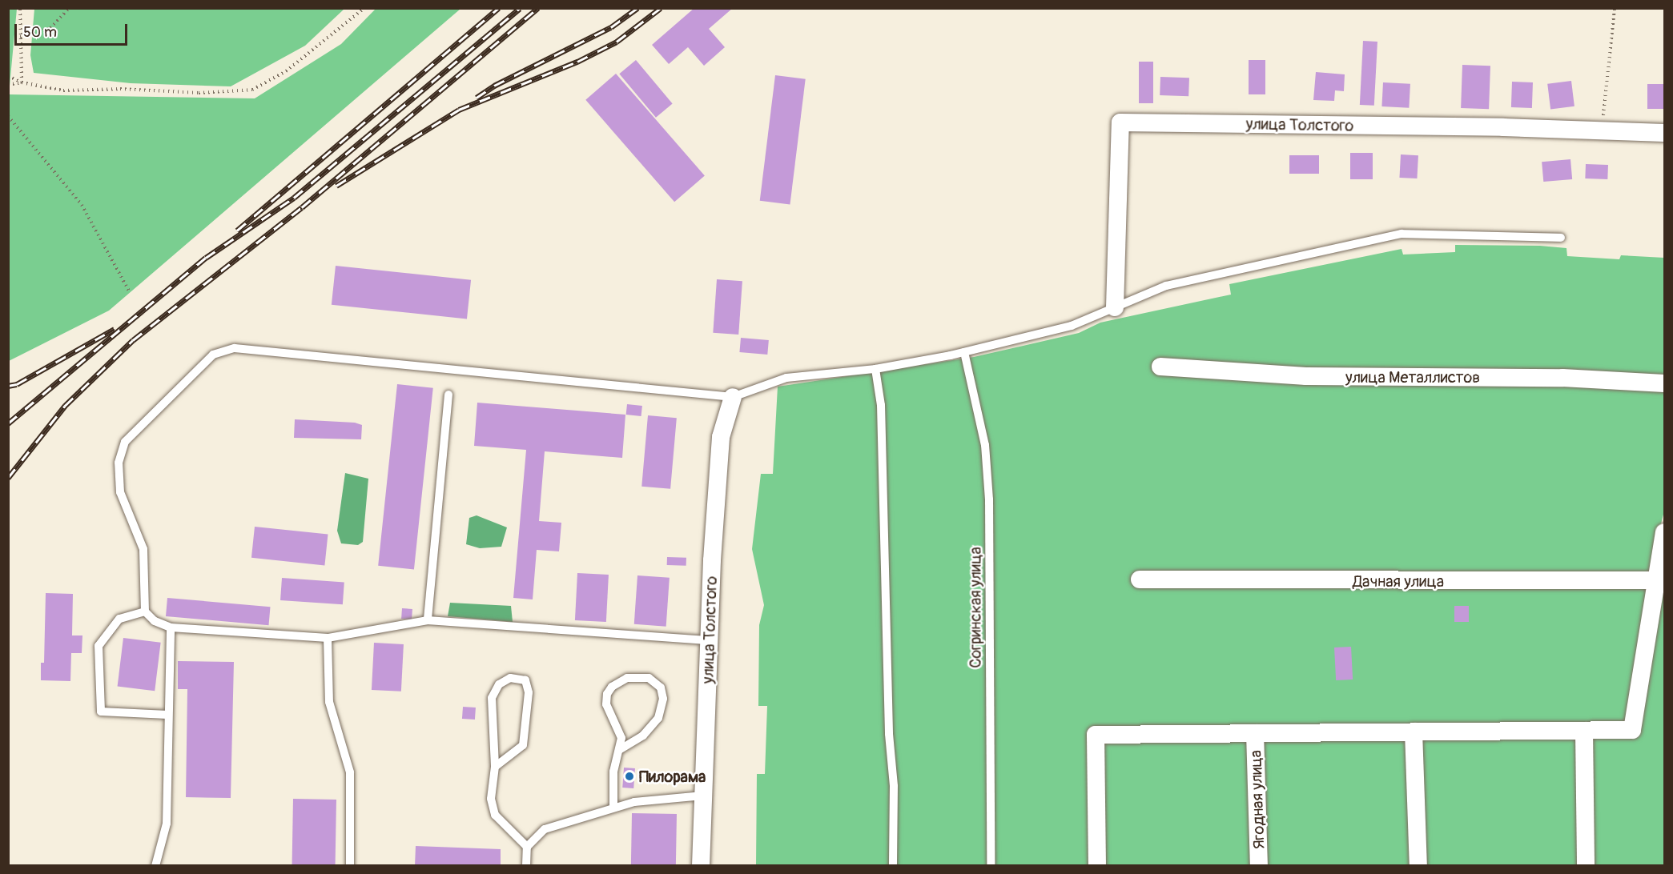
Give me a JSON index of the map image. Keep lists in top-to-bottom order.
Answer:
{
  "streets": {
    "street": [
      "улица Толстого",
      "улица Металлистов",
      "Дачная улица",
      "Ягодная улица"
    ],
    "lane": ["Согринская улица"]
  },
  "places": ["Пилорама"],
  "scale_bar": "50 m"
}
